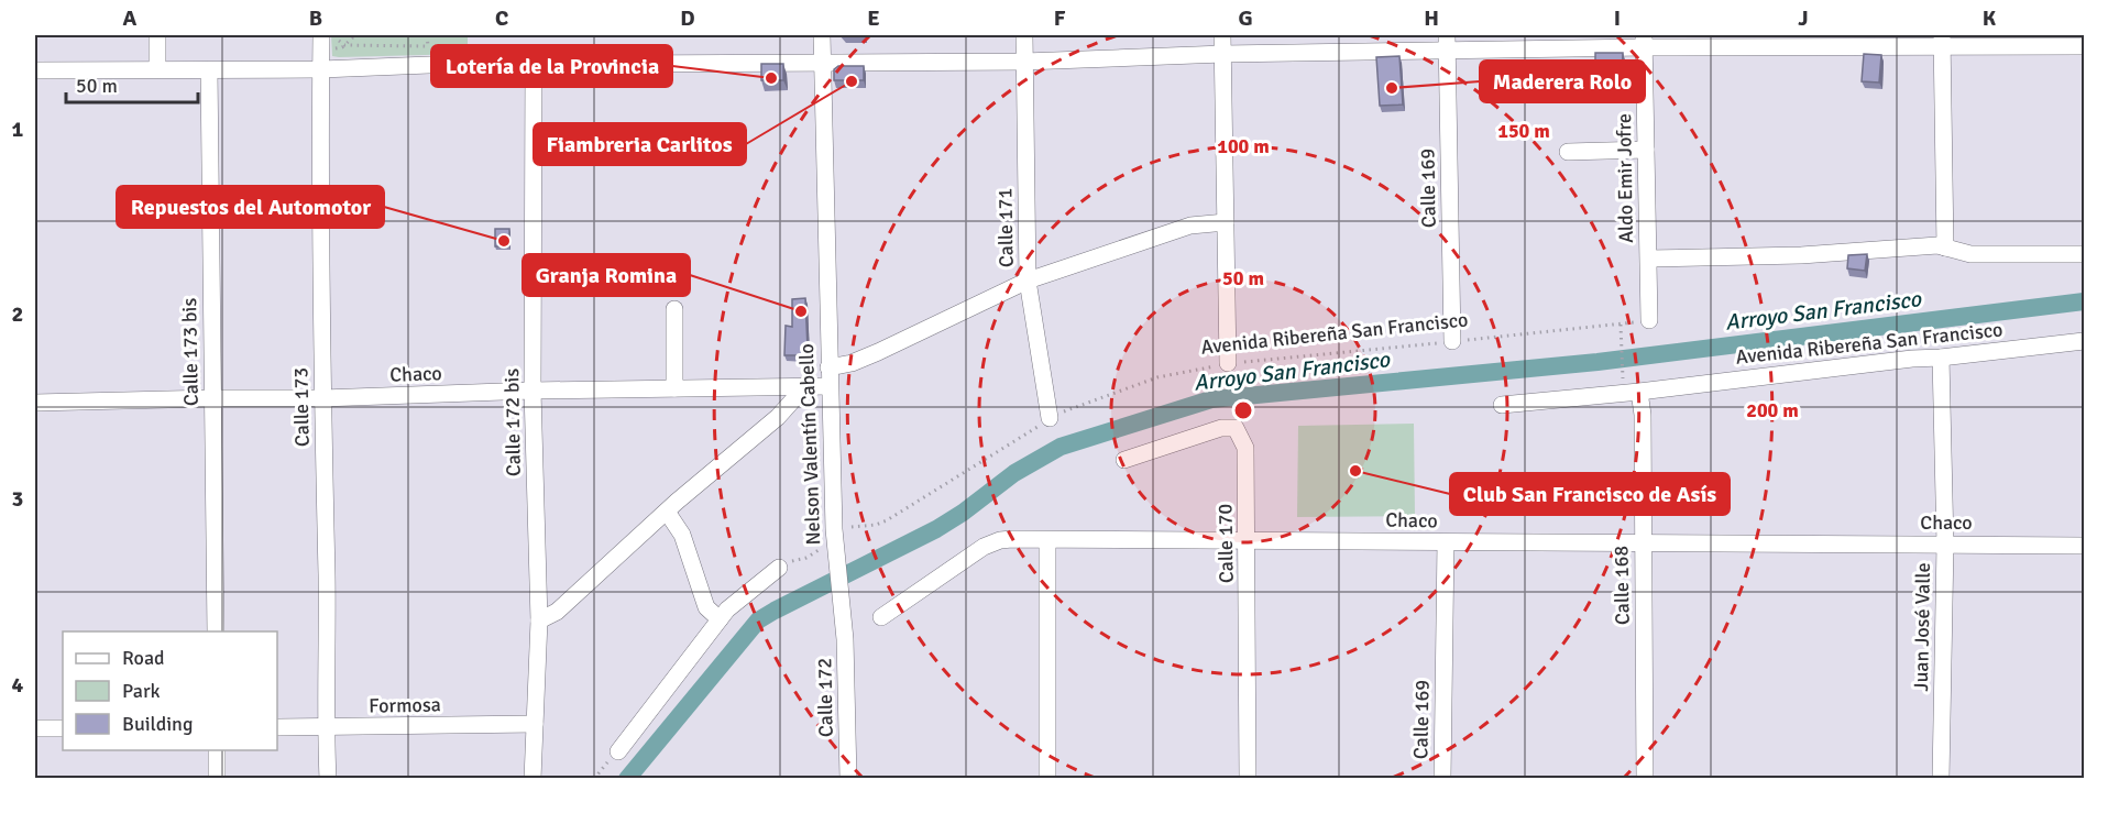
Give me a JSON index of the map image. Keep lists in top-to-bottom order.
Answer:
{
  "streets": {
    "street": [
      "Aldo Emir Jofre",
      "Calle 169",
      "Calle 171",
      "Avenida Ribereña San Francisco",
      "Calle 173 bis",
      "Chaco",
      "Calle 173",
      "Calle 172 bis",
      "Nelson Valentín Cabello",
      "Calle 170",
      "Calle 168",
      "Juan José Valle",
      "Calle 172",
      "Formosa"
    ]
  },
  "crossings": [
    ["Aldo Emir Jofre", "Avenida Ribereña San Francisco"],
    ["Calle 169", "Avenida Ribereña San Francisco"],
    ["Calle 169", "Chaco"],
    ["Calle 171", "Avenida Ribereña San Francisco"],
    ["Avenida Ribereña San Francisco", "Nelson Valentín Cabello"],
    ["Avenida Ribereña San Francisco", "Calle 168"],
    ["Avenida Ribereña San Francisco", "Juan José Valle"],
    ["Calle 173 bis", "Chaco"],
    ["Chaco", "Calle 173"],
    ["Chaco", "Calle 172 bis"],
    ["Chaco", "Nelson Valentín Cabello"],
    ["Chaco", "Calle 170"],
    ["Chaco", "Calle 168"],
    ["Chaco", "Juan José Valle"],
    ["Calle 173", "Formosa"],
    ["Calle 172 bis", "Formosa"],
    ["Nelson Valentín Cabello", "Calle 172"]
  ],
  "water": ["Arroyo San Francisco"],
  "places": [
    "Lotería de la Provincia",
    "Fiambreria Carlitos",
    "Maderera Rolo",
    "Repuestos del Automotor",
    "Granja Romina",
    "Club San Francisco de Asís"
  ],
  "legend": ["Road", "Park", "Building"],
  "scale_bar": "50 m",
  "grid": {
    "columns": [
      "A",
      "B",
      "C",
      "D",
      "E",
      "F",
      "G",
      "H",
      "I",
      "J",
      "K"
    ],
    "rows": [
      "1",
      "2",
      "3",
      "4"
    ]
  },
  "rings": [
    "150 m",
    "100 m",
    "50 m",
    "200 m"
  ]
}
